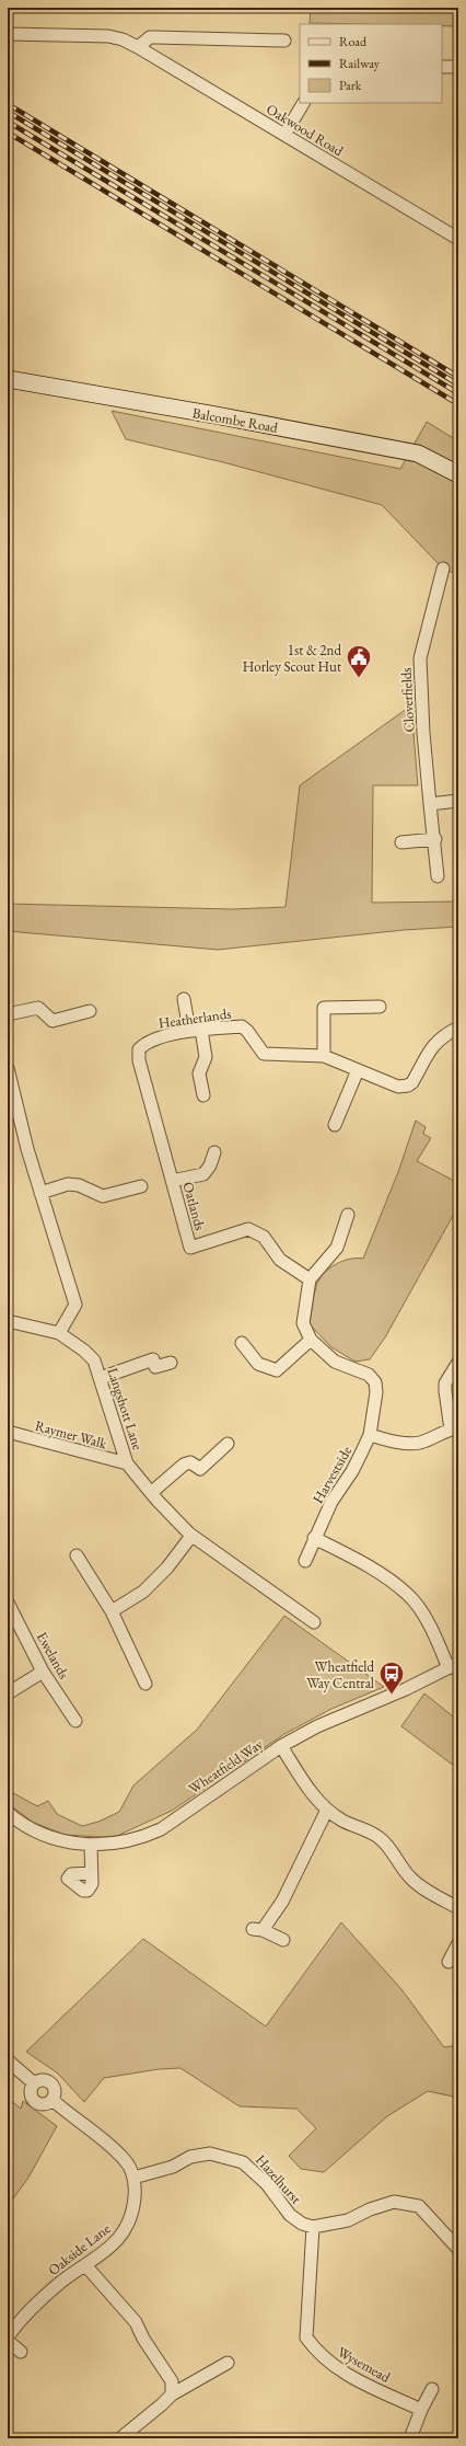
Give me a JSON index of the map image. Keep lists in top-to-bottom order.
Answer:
{
  "streets": {
    "main road": ["Balcombe Road"],
    "street": [
      "Oakwood Road",
      "Cloverfields",
      "Heatherlands",
      "Oatlands",
      "Langshott Lane",
      "Raymer Walk",
      "Harvestside",
      "Ewelands",
      "Wheatfield Way",
      "Hazelhurst",
      "Oakside Lane",
      "Wysemead"
    ]
  },
  "crossings": [
    ["Heatherlands", "Oatlands"],
    ["Oatlands", "Harvestside"],
    ["Langshott Lane", "Raymer Walk"],
    ["Hazelhurst", "Oakside Lane"],
    ["Hazelhurst", "Wysemead"]
  ],
  "places": {
    "public building": ["1st & 2nd Horley Scout Hut"],
    "bus stop": ["Wheatfield Way Central"]
  },
  "legend": ["Road", "Railway", "Park"]
}
